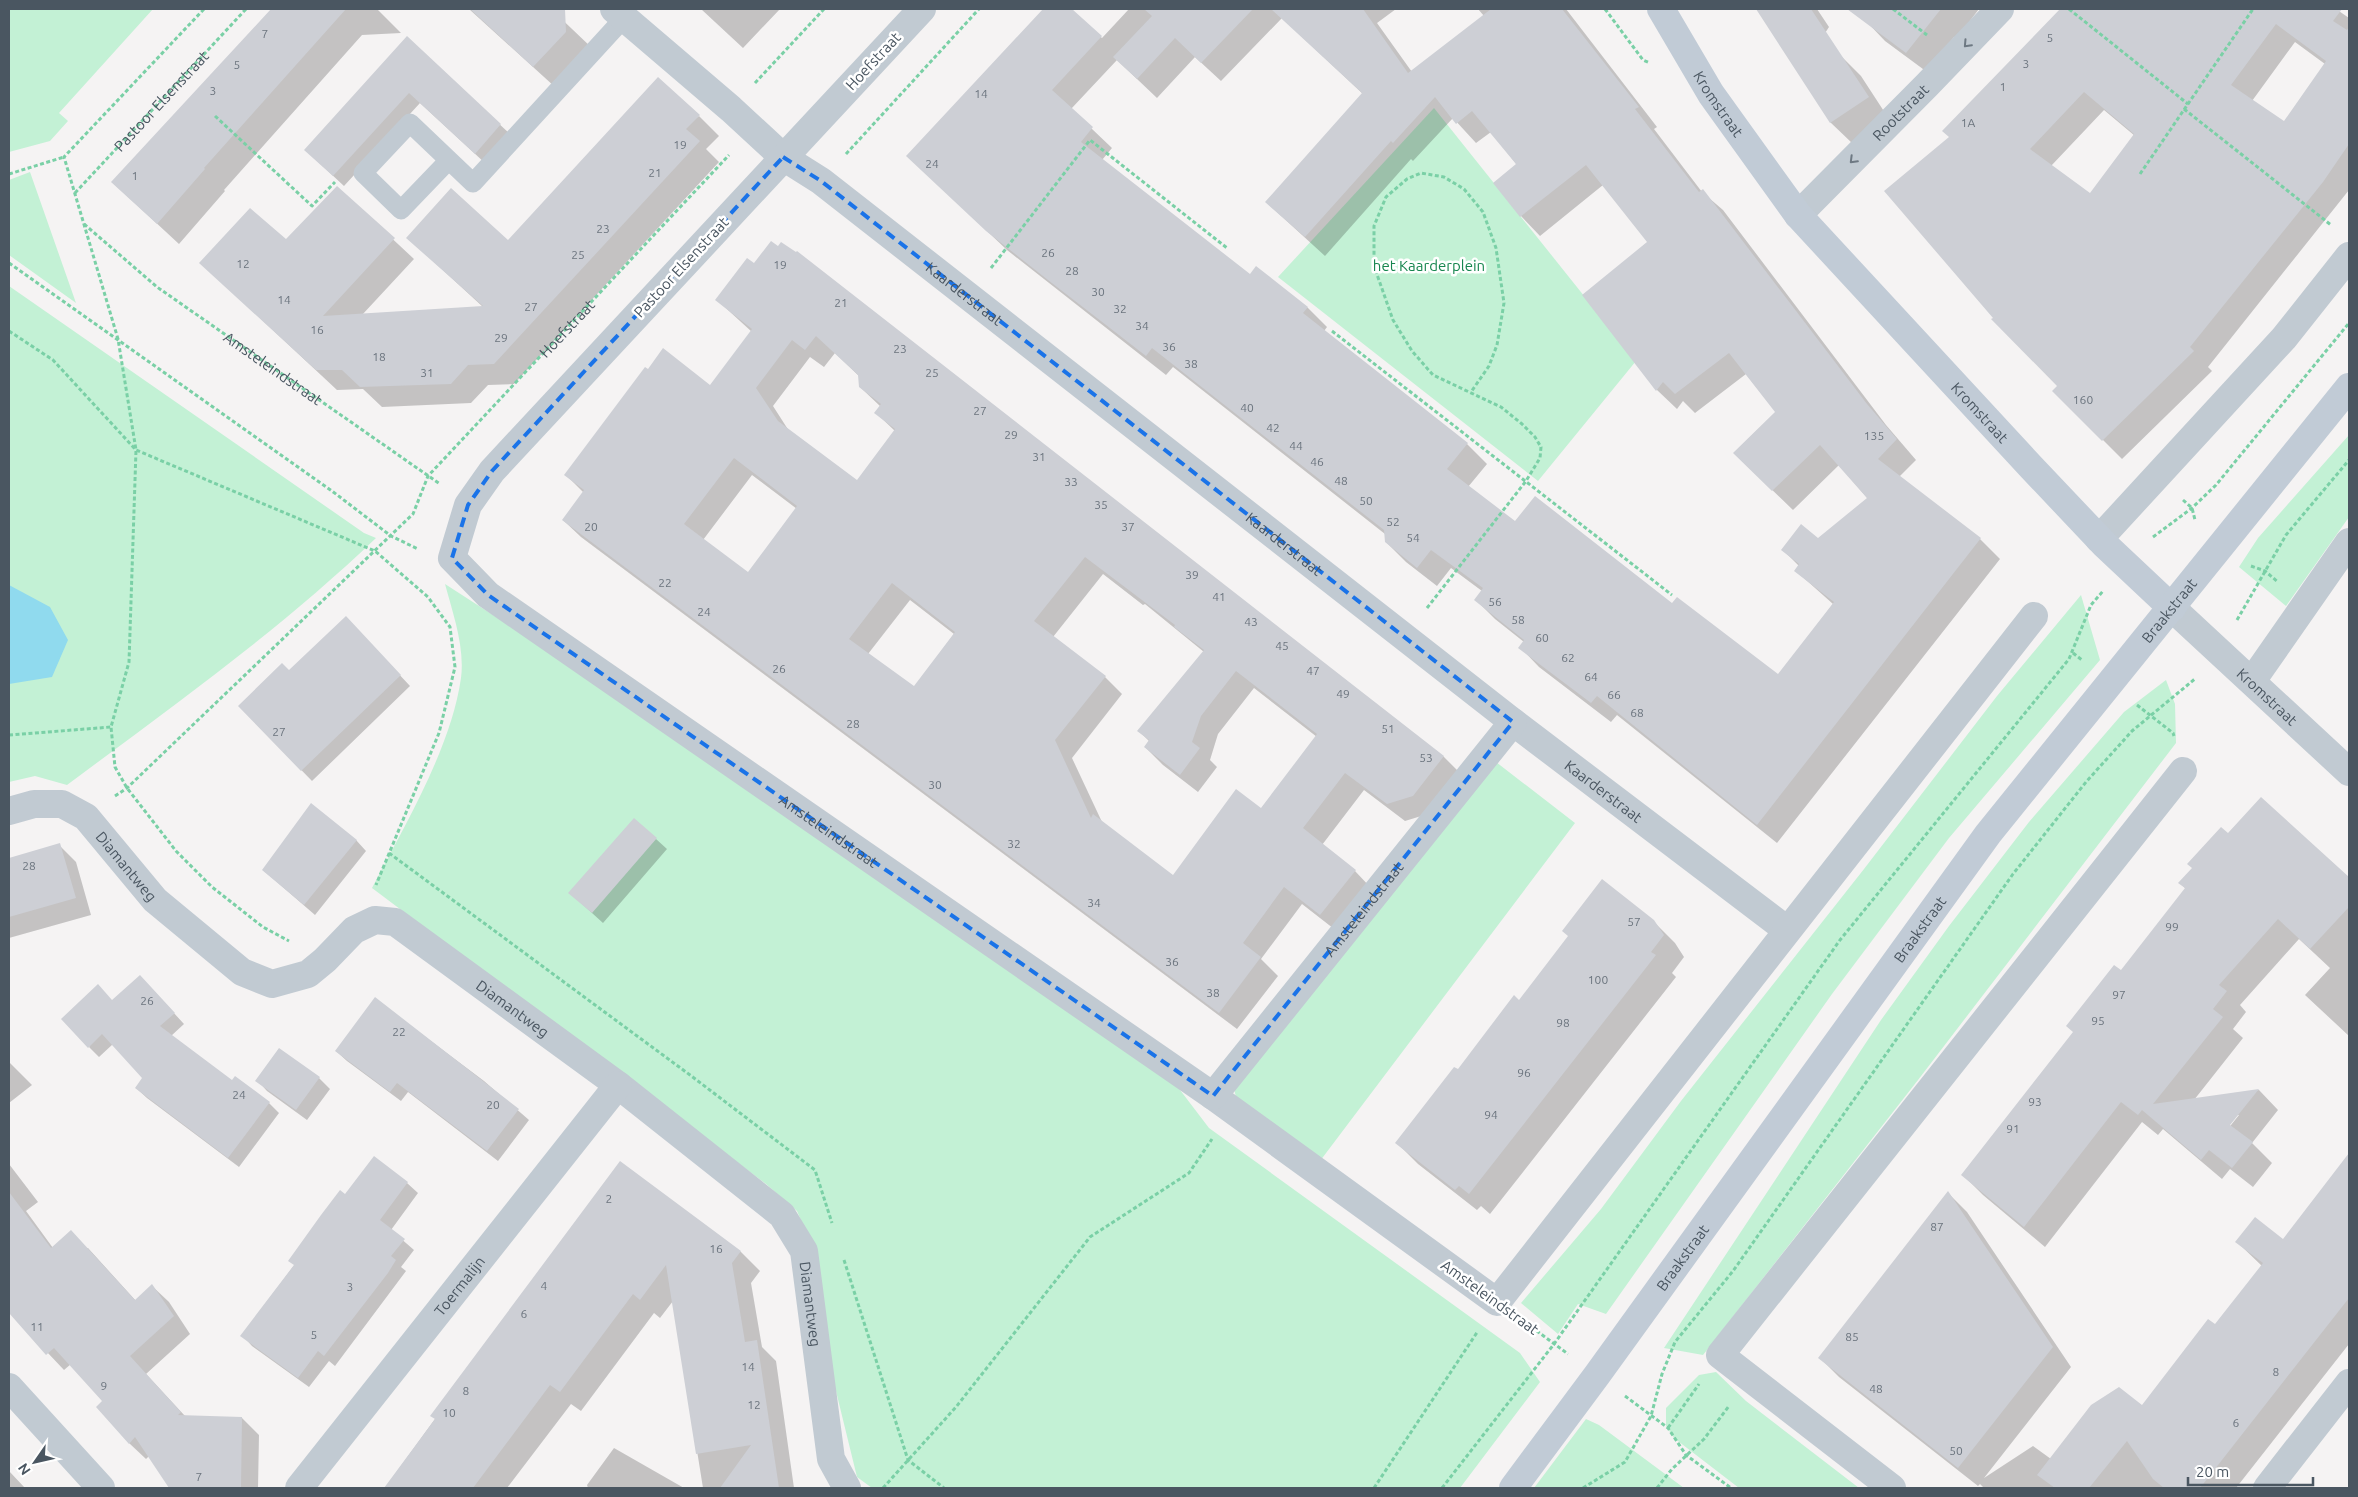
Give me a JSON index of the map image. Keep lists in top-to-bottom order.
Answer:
{
  "streets": {
    "street": [
      "Hoefstraat",
      "Pastoor Elsenstraat",
      "Kromstraat",
      "Rootstraat",
      "Kaarderstraat",
      "Amsteleindstraat",
      "Braakstraat",
      "Diamantweg",
      "Toermalijn"
    ]
  },
  "crossings": [
    ["Hoefstraat", "Pastoor Elsenstraat"],
    ["Hoefstraat", "Kaarderstraat"],
    ["Hoefstraat", "Amsteleindstraat"],
    ["Hoefstraat", "Diamantweg"],
    ["Pastoor Elsenstraat", "Kaarderstraat"],
    ["Pastoor Elsenstraat", "Amsteleindstraat"],
    ["Kromstraat", "Rootstraat"],
    ["Kromstraat", "Braakstraat"],
    ["Kaarderstraat", "Amsteleindstraat"],
    ["Amsteleindstraat", "Braakstraat"],
    ["Diamantweg", "Toermalijn"]
  ],
  "one_way": ["Rootstraat"],
  "parks": ["het Kaarderplein"],
  "house_numbers": [
    "7",
    "5",
    "3",
    "5",
    "1",
    "3",
    "14",
    "1A",
    "19",
    "24",
    "21",
    "1",
    "23",
    "26",
    "25",
    "12",
    "19",
    "28",
    "30",
    "14",
    "21",
    "27",
    "32",
    "34",
    "16",
    "29",
    "36",
    "23",
    "18",
    "38",
    "31",
    "25",
    "160",
    "40",
    "27",
    "42",
    "29",
    "135",
    "44",
    "31",
    "46",
    "48",
    "33",
    "50",
    "35",
    "52",
    "20",
    "37",
    "54",
    "39",
    "22",
    "41",
    "56",
    "24",
    "58",
    "43",
    "60",
    "45",
    "62",
    "26",
    "47",
    "64",
    "49",
    "66",
    "68",
    "28",
    "51",
    "27",
    "53",
    "30",
    "32",
    "28",
    "34",
    "57",
    "99",
    "36",
    "100",
    "38",
    "97",
    "26",
    "95",
    "98",
    "22",
    "96",
    "24",
    "93",
    "20",
    "94",
    "91",
    "2",
    "87",
    "16",
    "4",
    "3",
    "6",
    "11",
    "5",
    "85",
    "14",
    "8",
    "9",
    "48",
    "8",
    "12",
    "10",
    "6",
    "50",
    "7"
  ],
  "scale_bar": "20 m",
  "north": "bottom left"
}
